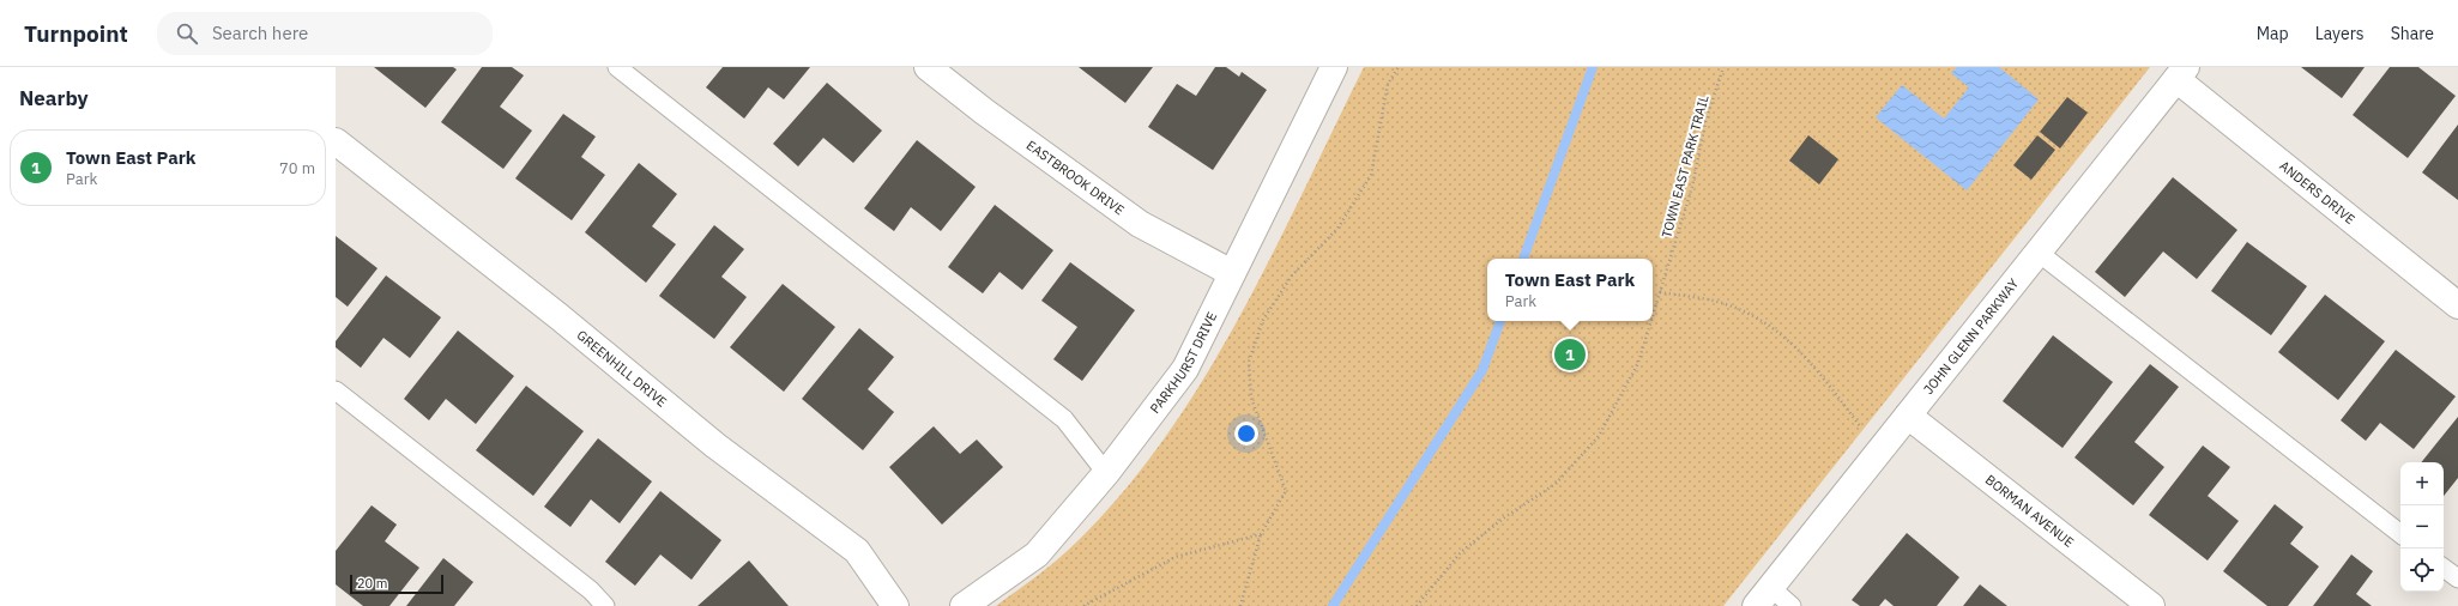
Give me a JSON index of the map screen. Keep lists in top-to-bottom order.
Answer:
{
  "streets": {
    "street": [
      "EASTBROOK DRIVE",
      "ANDERS DRIVE",
      "JOHN GLENN PARKWAY",
      "PARKHURST DRIVE",
      "GREENHILL DRIVE",
      "BORMAN AVENUE"
    ],
    "path": ["TOWN EAST PARK TRAIL"]
  },
  "crossings": [
    ["EASTBROOK DRIVE", "PARKHURST DRIVE"],
    ["ANDERS DRIVE", "JOHN GLENN PARKWAY"],
    ["JOHN GLENN PARKWAY", "BORMAN AVENUE"]
  ],
  "scale_bar": "20 m",
  "page": {
    "header": "Turnpoint",
    "search": "Search here",
    "nav": ["Map", "Layers", "Share"],
    "heading": "Nearby",
    "list": [
      {
        "mark": "1",
        "name": "Town East Park",
        "note": "Park",
        "value": "70 m"
      }
    ],
    "popup": ["Town East Park", "Park"],
    "pins": "1",
    "map_buttons": ["+", "−"],
    "scale": "20 m"
  }
}
